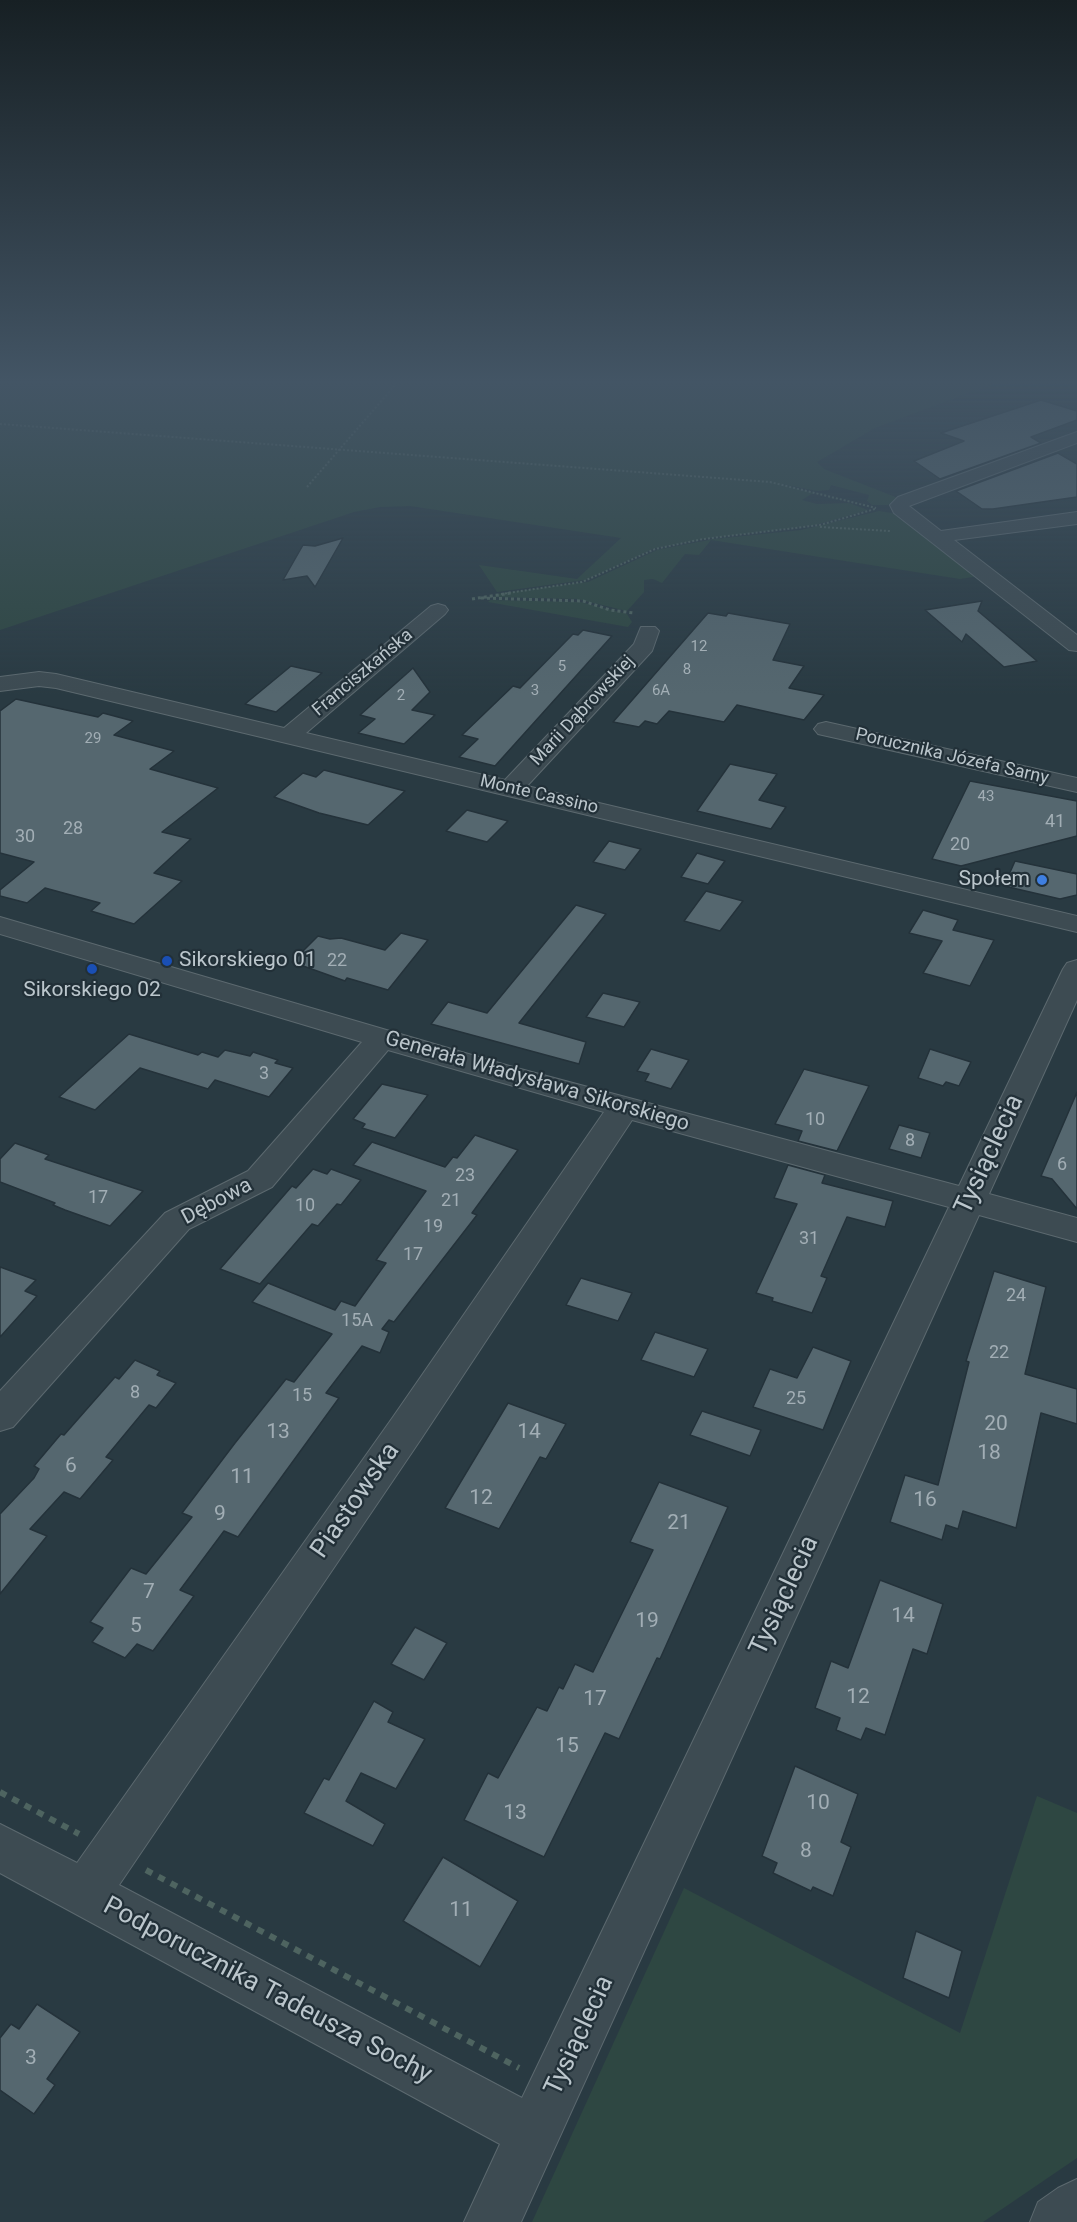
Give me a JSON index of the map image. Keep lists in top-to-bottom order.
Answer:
{
  "streets": {
    "street": [
      "Franciszkańska",
      "Marii Dąbrowskiej",
      "Porucznika Józefa Sarny",
      "Monte Cassino",
      "Generała Władysława Sikorskiego",
      "Tysiąclecia",
      "Dębowa",
      "Piastowska",
      "Podporucznika Tadeusza Sochy"
    ]
  },
  "crossings": [
    ["Franciszkańska", "Monte Cassino"],
    ["Marii Dąbrowskiej", "Monte Cassino"],
    ["Generała Władysława Sikorskiego", "Tysiąclecia"],
    ["Generała Władysława Sikorskiego", "Dębowa"],
    ["Generała Władysława Sikorskiego", "Piastowska"],
    ["Tysiąclecia", "Podporucznika Tadeusza Sochy"],
    ["Piastowska", "Podporucznika Tadeusza Sochy"]
  ],
  "places": ["Społem", "Sikorskiego 01", "Sikorskiego 02"],
  "house_numbers": [
    "12",
    "5",
    "8",
    "3",
    "6A",
    "2",
    "29",
    "43",
    "41",
    "28",
    "30",
    "20",
    "22",
    "3",
    "10",
    "8",
    "6",
    "23",
    "17",
    "21",
    "10",
    "19",
    "31",
    "17",
    "24",
    "15A",
    "22",
    "8",
    "15",
    "25",
    "20",
    "13",
    "14",
    "18",
    "6",
    "11",
    "12",
    "16",
    "9",
    "21",
    "7",
    "14",
    "19",
    "5",
    "12",
    "17",
    "15",
    "10",
    "13",
    "8",
    "11",
    "3"
  ]
}
